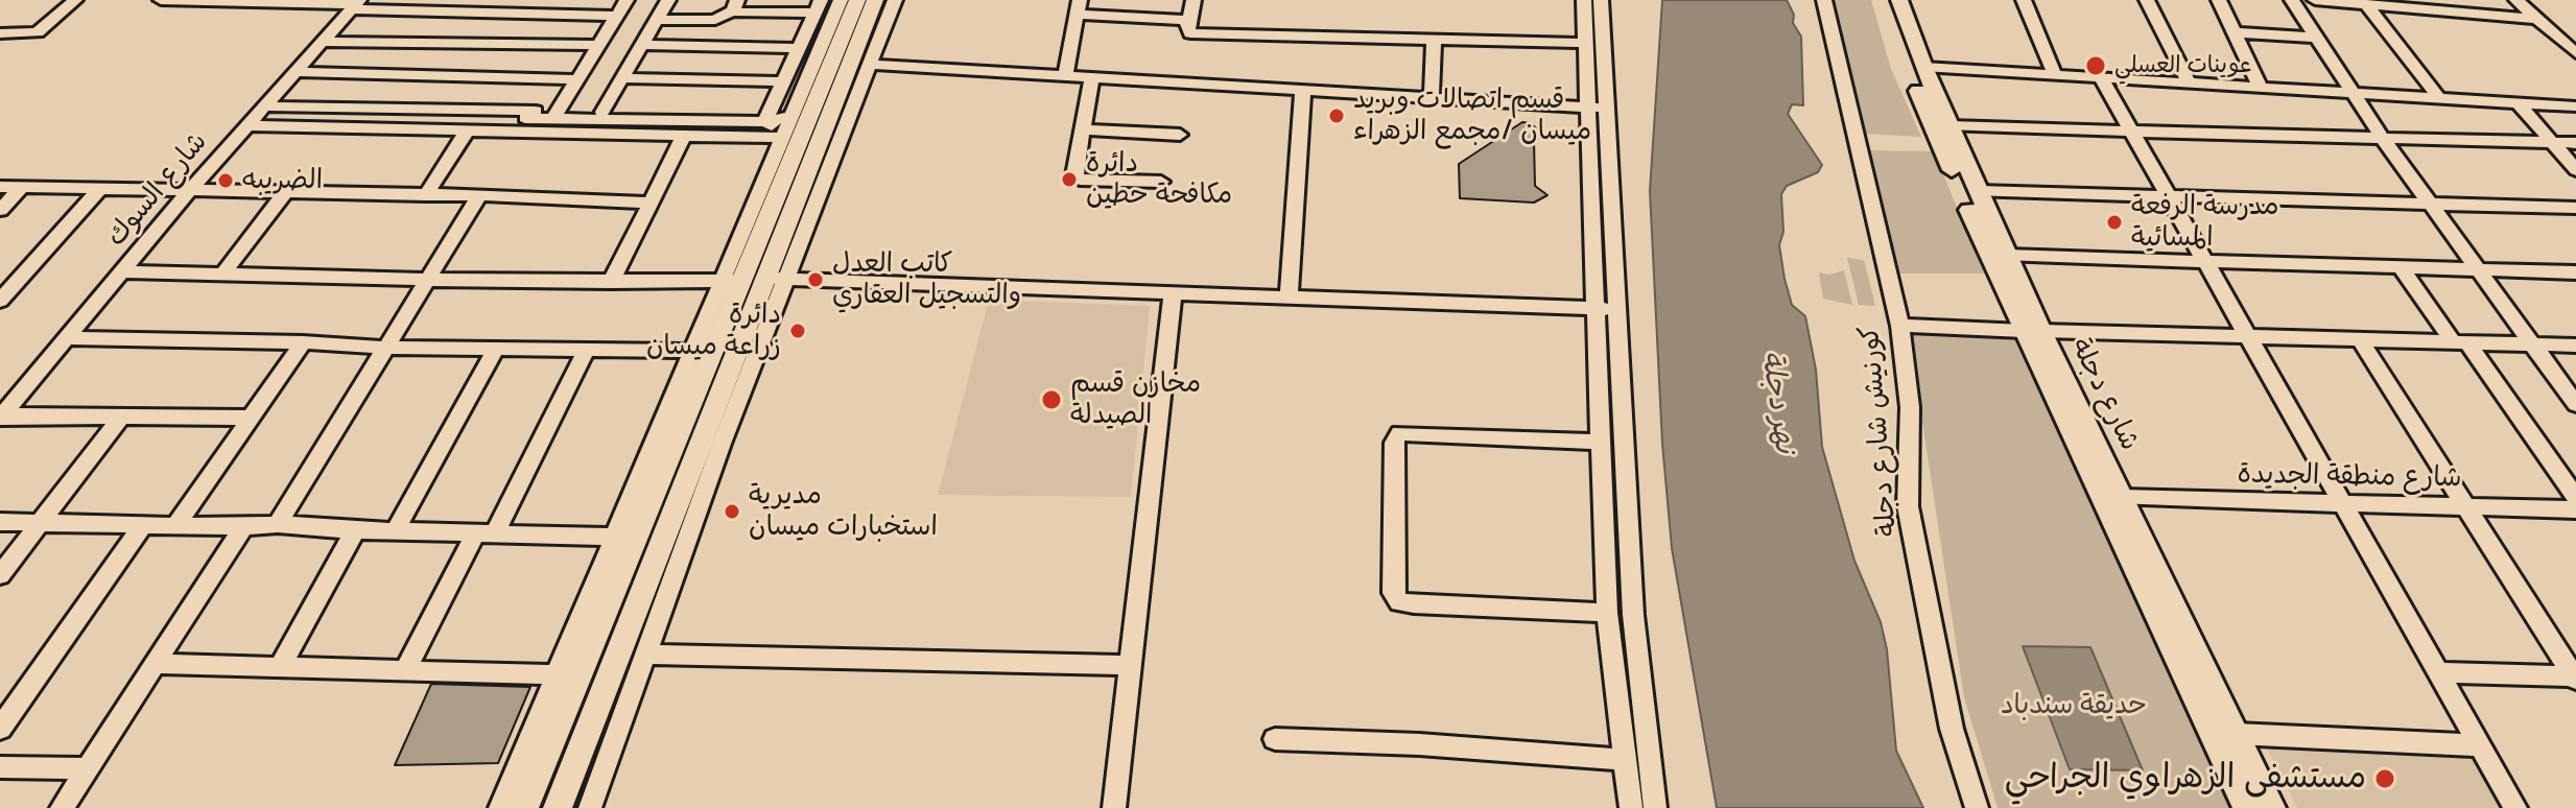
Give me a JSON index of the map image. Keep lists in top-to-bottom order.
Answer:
{
  "streets": {
    "main road": ["شارع دجلة"],
    "street": ["شارع السوك", "كورنيش شارع دجلة", "شارع منطقة الجديدة"]
  },
  "crossings": [
    ["شارع دجلة", "شارع منطقة الجديدة"]
  ],
  "water": ["نهر دجلة"],
  "parks": ["حديقة سندباد"],
  "places": [
    "عوينات العسلي",
    "قسم اتصالات وبريد ميسان /مجمع الزهراء",
    "دائرة مكافحة حطين",
    "الضريبه",
    "مدرسة الرفعة المسائية",
    "كاتب العدل والتسجيل العقاري",
    "دائرة زراعة ميسان",
    "مخازن قسم الصيدلة",
    "مديرية استخبارات ميسان",
    "مستشفى الزهراوي الجراحي"
  ]
}
